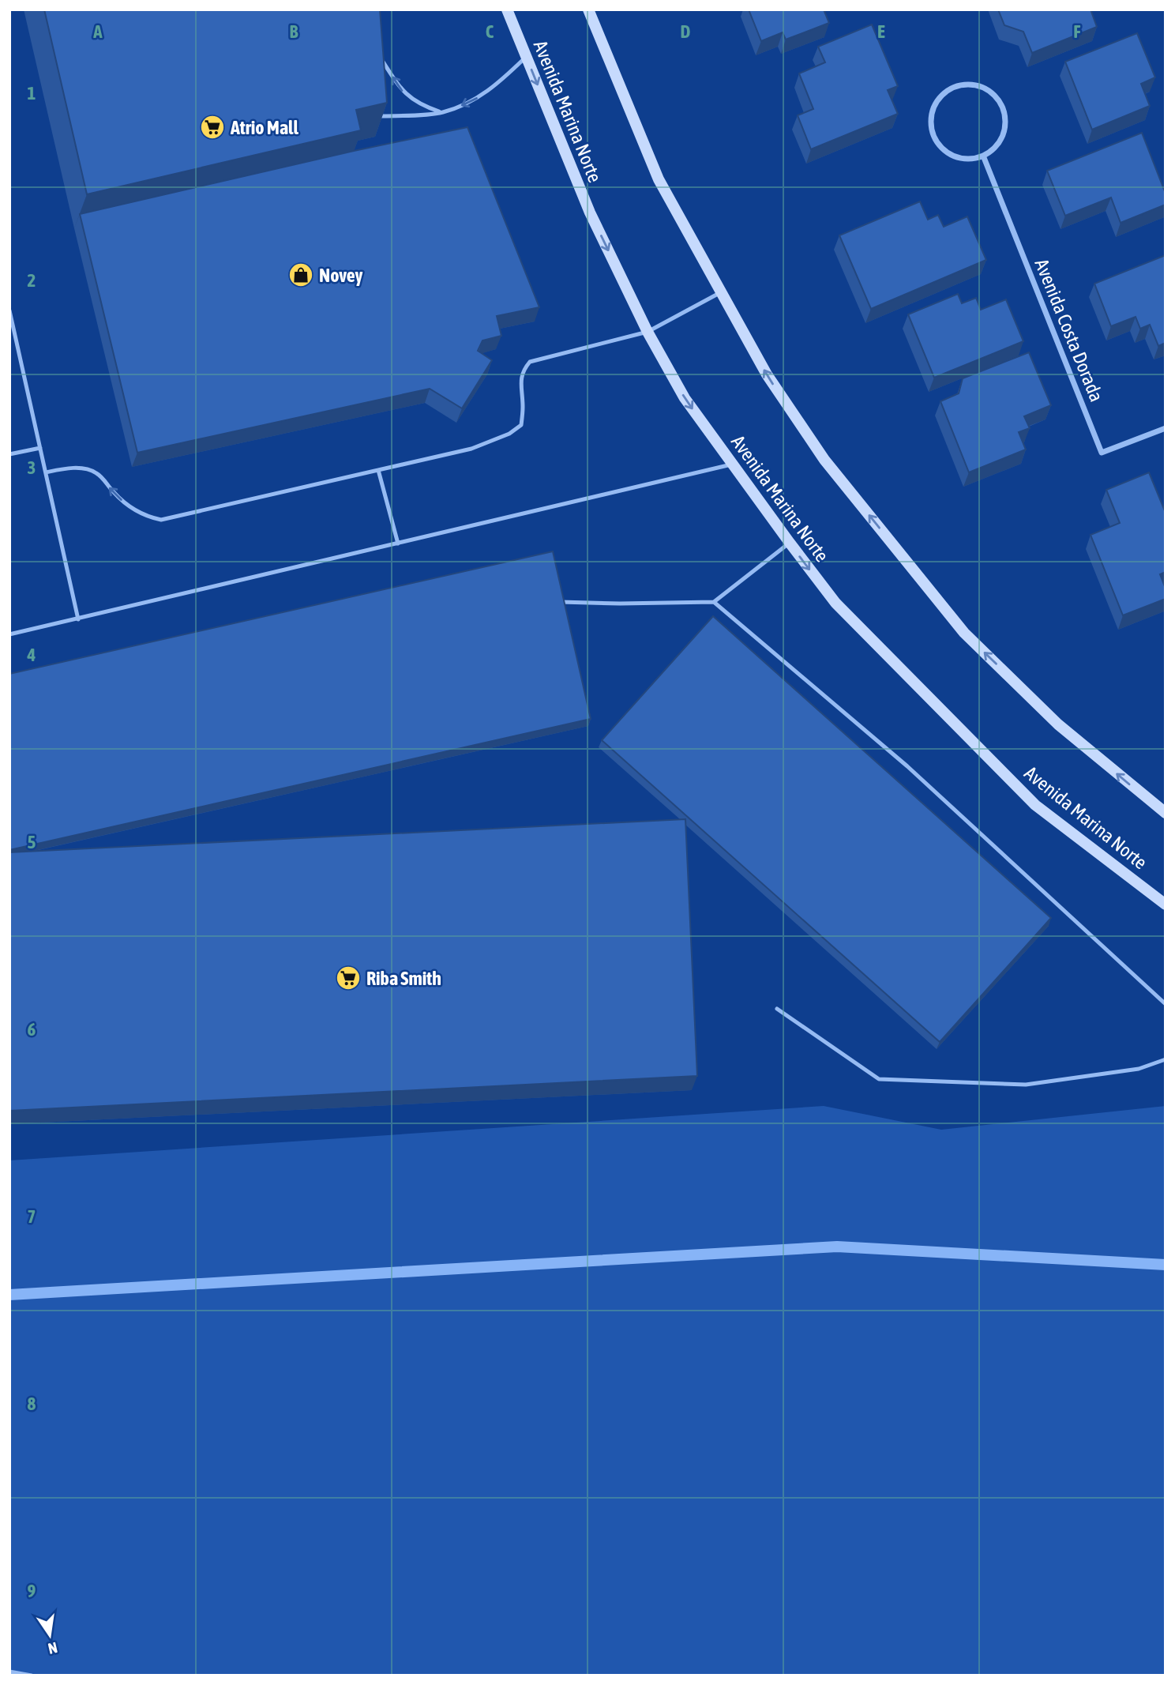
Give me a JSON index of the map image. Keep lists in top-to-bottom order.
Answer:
{
  "streets": {
    "main road": ["Avenida Marina Norte"],
    "street": ["Avenida Costa Dorada"]
  },
  "places": {
    "supermarket": ["Atrio Mall", "Riba Smith"],
    "shop": ["Novey"]
  },
  "north": "bottom",
  "grid": {
    "columns": [
      "A",
      "B",
      "C",
      "D",
      "E",
      "F"
    ],
    "rows": [
      "1",
      "2",
      "3",
      "4",
      "5",
      "6",
      "7",
      "8",
      "9"
    ]
  }
}
